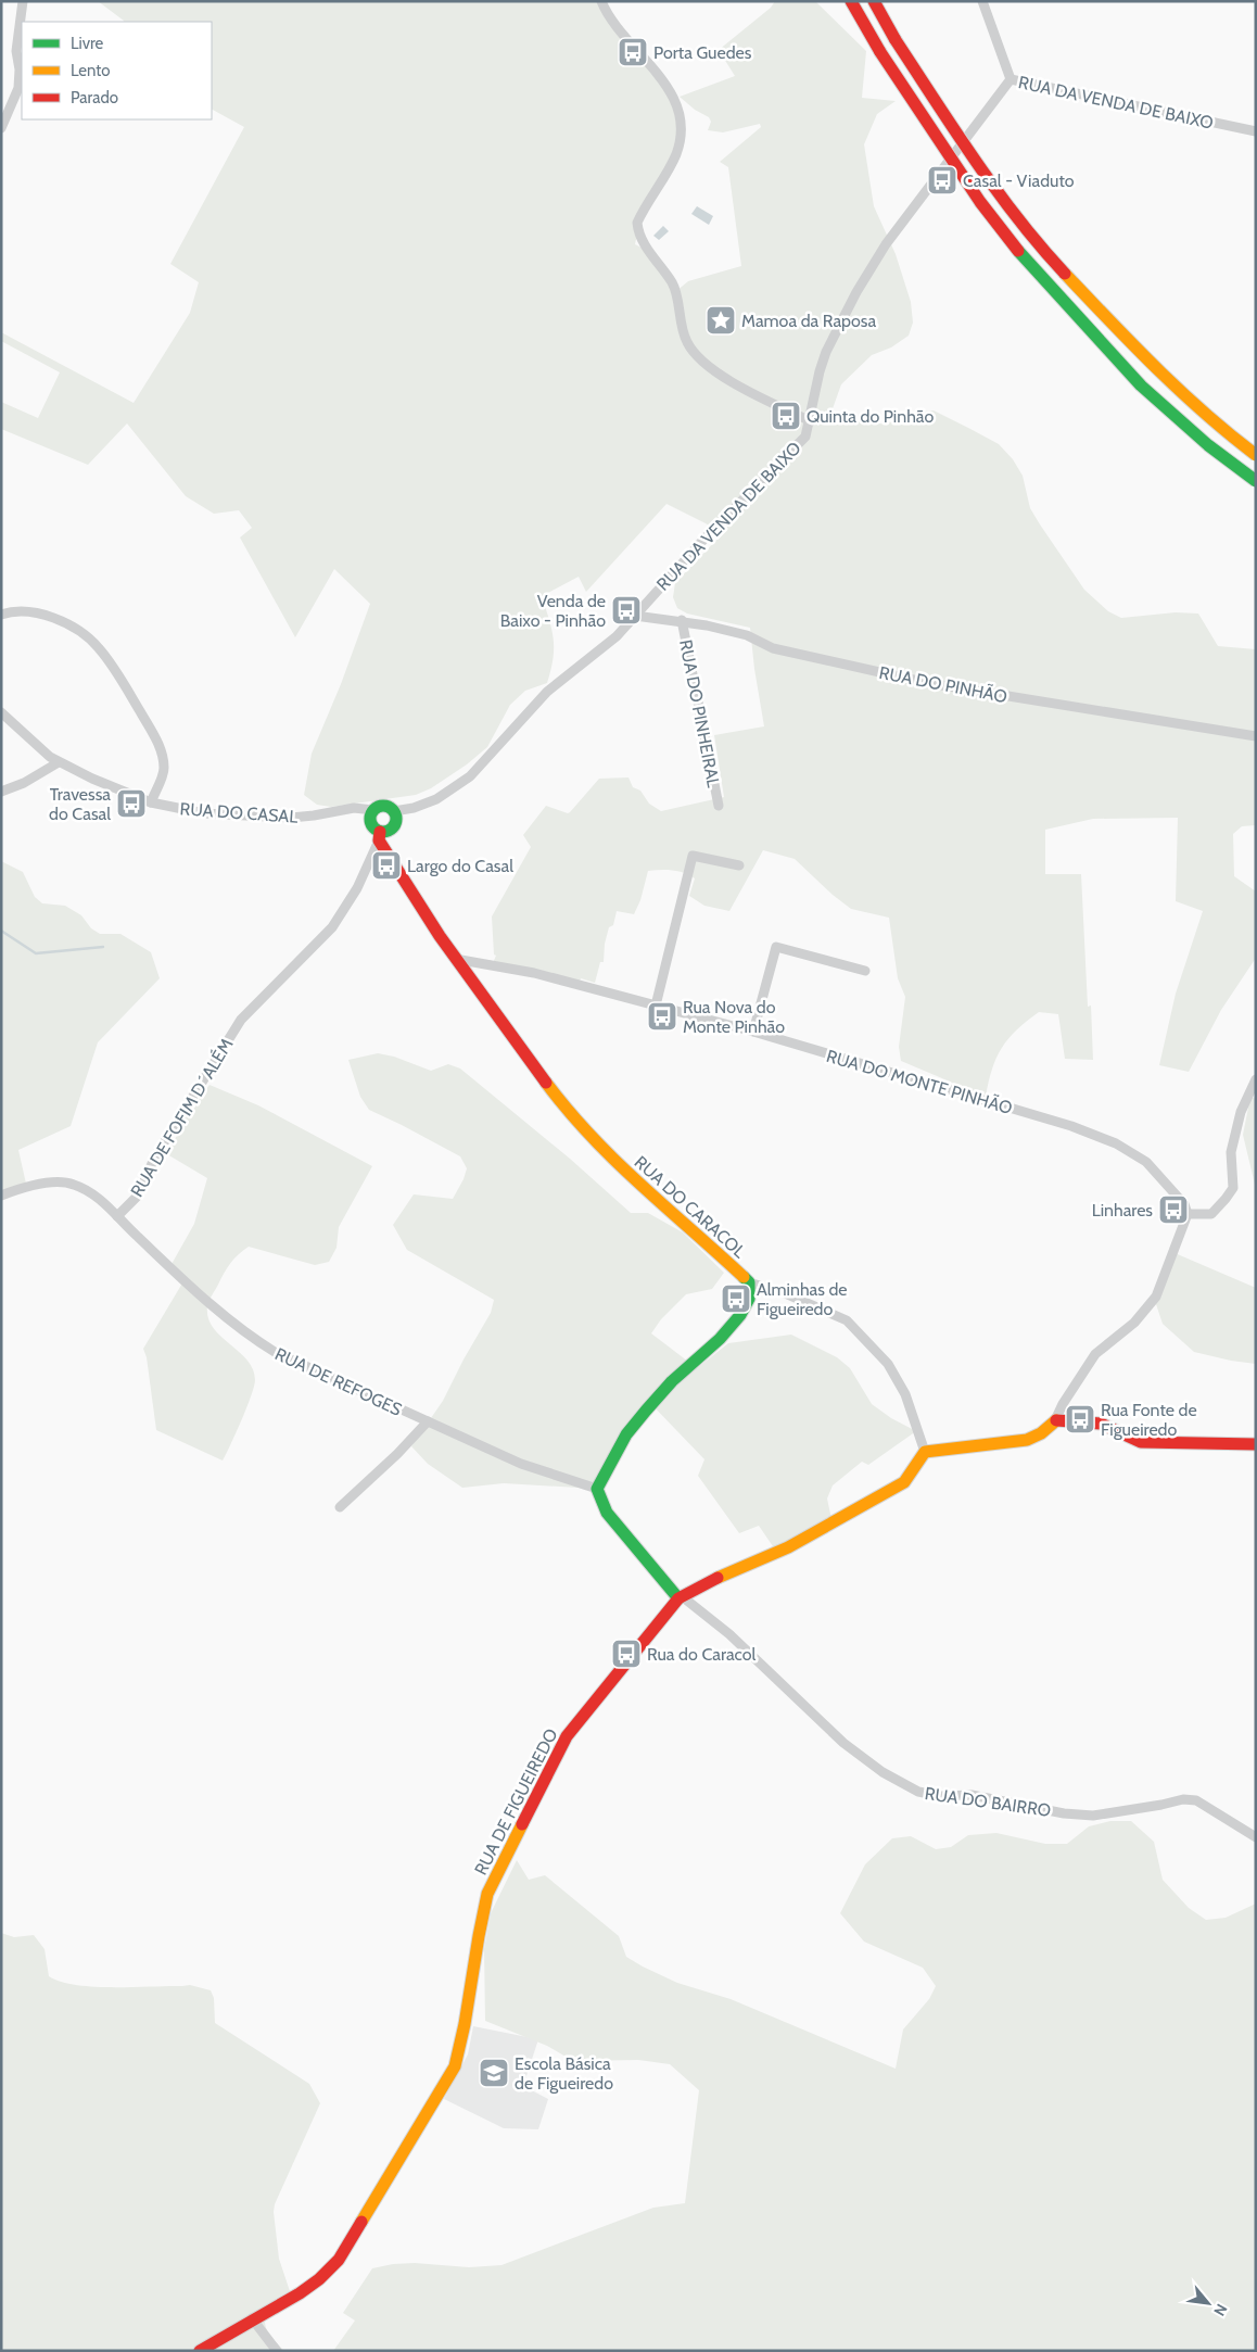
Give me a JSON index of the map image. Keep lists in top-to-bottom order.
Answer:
{
  "streets": {
    "main road": ["RUA DO CARACOL", "RUA DE FIGUEIREDO"],
    "street": [
      "RUA DA VENDA DE BAIXO",
      "RUA DO PINHÃO",
      "RUA DO PINHEIRAL",
      "RUA DO CASAL",
      "RUA DO MONTE PINHÃO",
      "RUA DE FOFIM D´ALÉM",
      "RUA DE REFOGES",
      "RUA DO BAIRRO"
    ]
  },
  "crossings": [
    ["RUA DA VENDA DE BAIXO", "RUA DO PINHÃO"],
    ["RUA DA VENDA DE BAIXO", "RUA DO CASAL"],
    ["RUA DA VENDA DE BAIXO", "RUA DE FOFIM D´ALÉM"],
    ["RUA DA VENDA DE BAIXO", "RUA DO CARACOL"],
    ["RUA DO PINHÃO", "RUA DO PINHEIRAL"],
    ["RUA DO CASAL", "RUA DE FOFIM D´ALÉM"],
    ["RUA DO CASAL", "RUA DO CARACOL"],
    ["RUA DO MONTE PINHÃO", "RUA DO CARACOL"],
    ["RUA DE FOFIM D´ALÉM", "RUA DO CARACOL"],
    ["RUA DE FOFIM D´ALÉM", "RUA DE REFOGES"],
    ["RUA DO CARACOL", "RUA DE REFOGES"],
    ["RUA DE FIGUEIREDO", "RUA DO BAIRRO"]
  ],
  "places": {
    "bus stop": [
      "Porta Guedes",
      "Casal - Viaduto",
      "Quinta do Pinhão",
      "Venda de Baixo - Pinhão",
      "Travessa do Casal",
      "Largo do Casal",
      "Rua Nova do Monte Pinhão",
      "Linhares",
      "Alminhas de Figueiredo",
      "Rua Fonte de Figueiredo",
      "Rua do Caracol"
    ],
    "place": ["Mamoa da Raposa"],
    "school or university": ["Escola Básica de Figueiredo"]
  },
  "legend": ["Livre", "Lento", "Parado"],
  "north": "bottom right"
}
